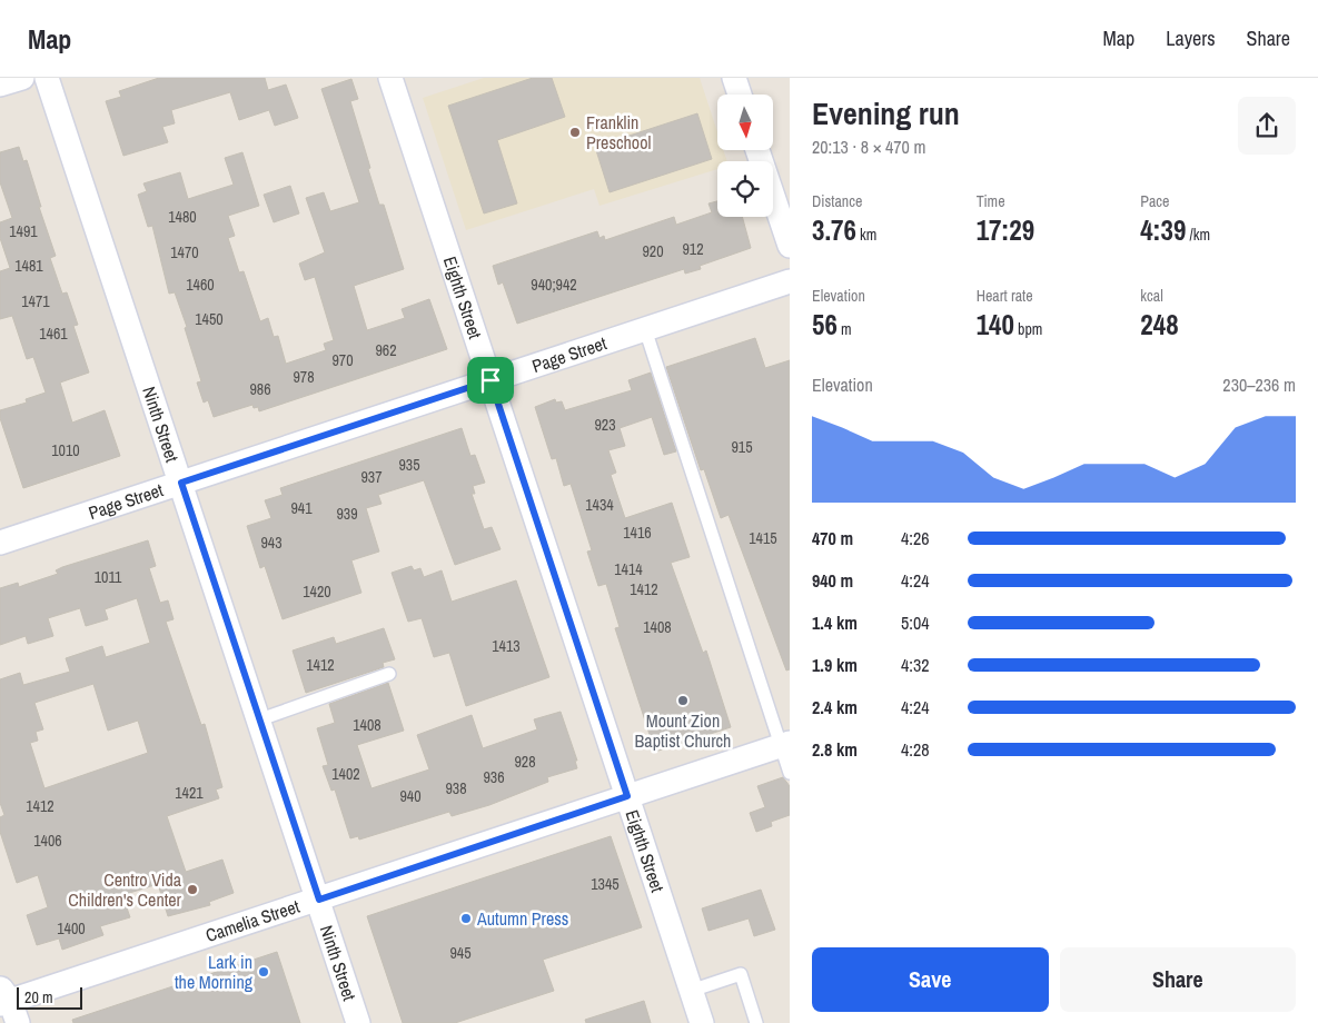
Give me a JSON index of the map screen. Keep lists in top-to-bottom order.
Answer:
{
  "streets": {
    "street": [
      "Eighth Street",
      "Page Street",
      "Ninth Street",
      "Camelia Street"
    ]
  },
  "crossings": [
    ["Eighth Street", "Page Street"],
    ["Eighth Street", "Camelia Street"],
    ["Page Street", "Ninth Street"],
    ["Ninth Street", "Camelia Street"]
  ],
  "places": [
    "Franklin Preschool",
    "Mount Zion Baptist Church",
    "Centro Vida Children's Center",
    "Autumn Press",
    "Lark in the Morning"
  ],
  "house_numbers": [
    "1480",
    "1491",
    "912",
    "920",
    "1470",
    "1481",
    "1460",
    "940;942",
    "1471",
    "1450",
    "1461",
    "962",
    "970",
    "978",
    "986",
    "923",
    "915",
    "1010",
    "935",
    "937",
    "1434",
    "941",
    "939",
    "1416",
    "1415",
    "943",
    "1414",
    "1011",
    "1412",
    "1420",
    "1408",
    "1413",
    "1412",
    "1408",
    "928",
    "1402",
    "936",
    "938",
    "1421",
    "940",
    "1412",
    "1406",
    "1345",
    "1400",
    "945"
  ],
  "scale_bar": "20 m",
  "north": "bottom",
  "page": {
    "header": "Map",
    "nav": ["Map", "Layers", "Share"],
    "heading": ["Evening run", "20:13 · 8 × 470 m"],
    "stats": [
      ["Distance", "3.76 km"],
      ["Time", "17:29"],
      ["Pace", "4:39 /km"],
      ["Elevation", "56 m"],
      ["Heart rate", "140 bpm"],
      ["kcal", "248"]
    ],
    "chart": ["Elevation", "230–236 m"],
    "list": [
      {
        "name": "470 m",
        "note": "4:26"
      },
      {
        "name": "940 m",
        "note": "4:24"
      },
      {
        "name": "1.4 km",
        "note": "5:04"
      },
      {
        "name": "1.9 km",
        "note": "4:32"
      },
      {
        "name": "2.4 km",
        "note": "4:24"
      },
      {
        "name": "2.8 km",
        "note": "4:28"
      }
    ],
    "buttons": ["Save", "Share"],
    "scale": "20 m"
  }
}
